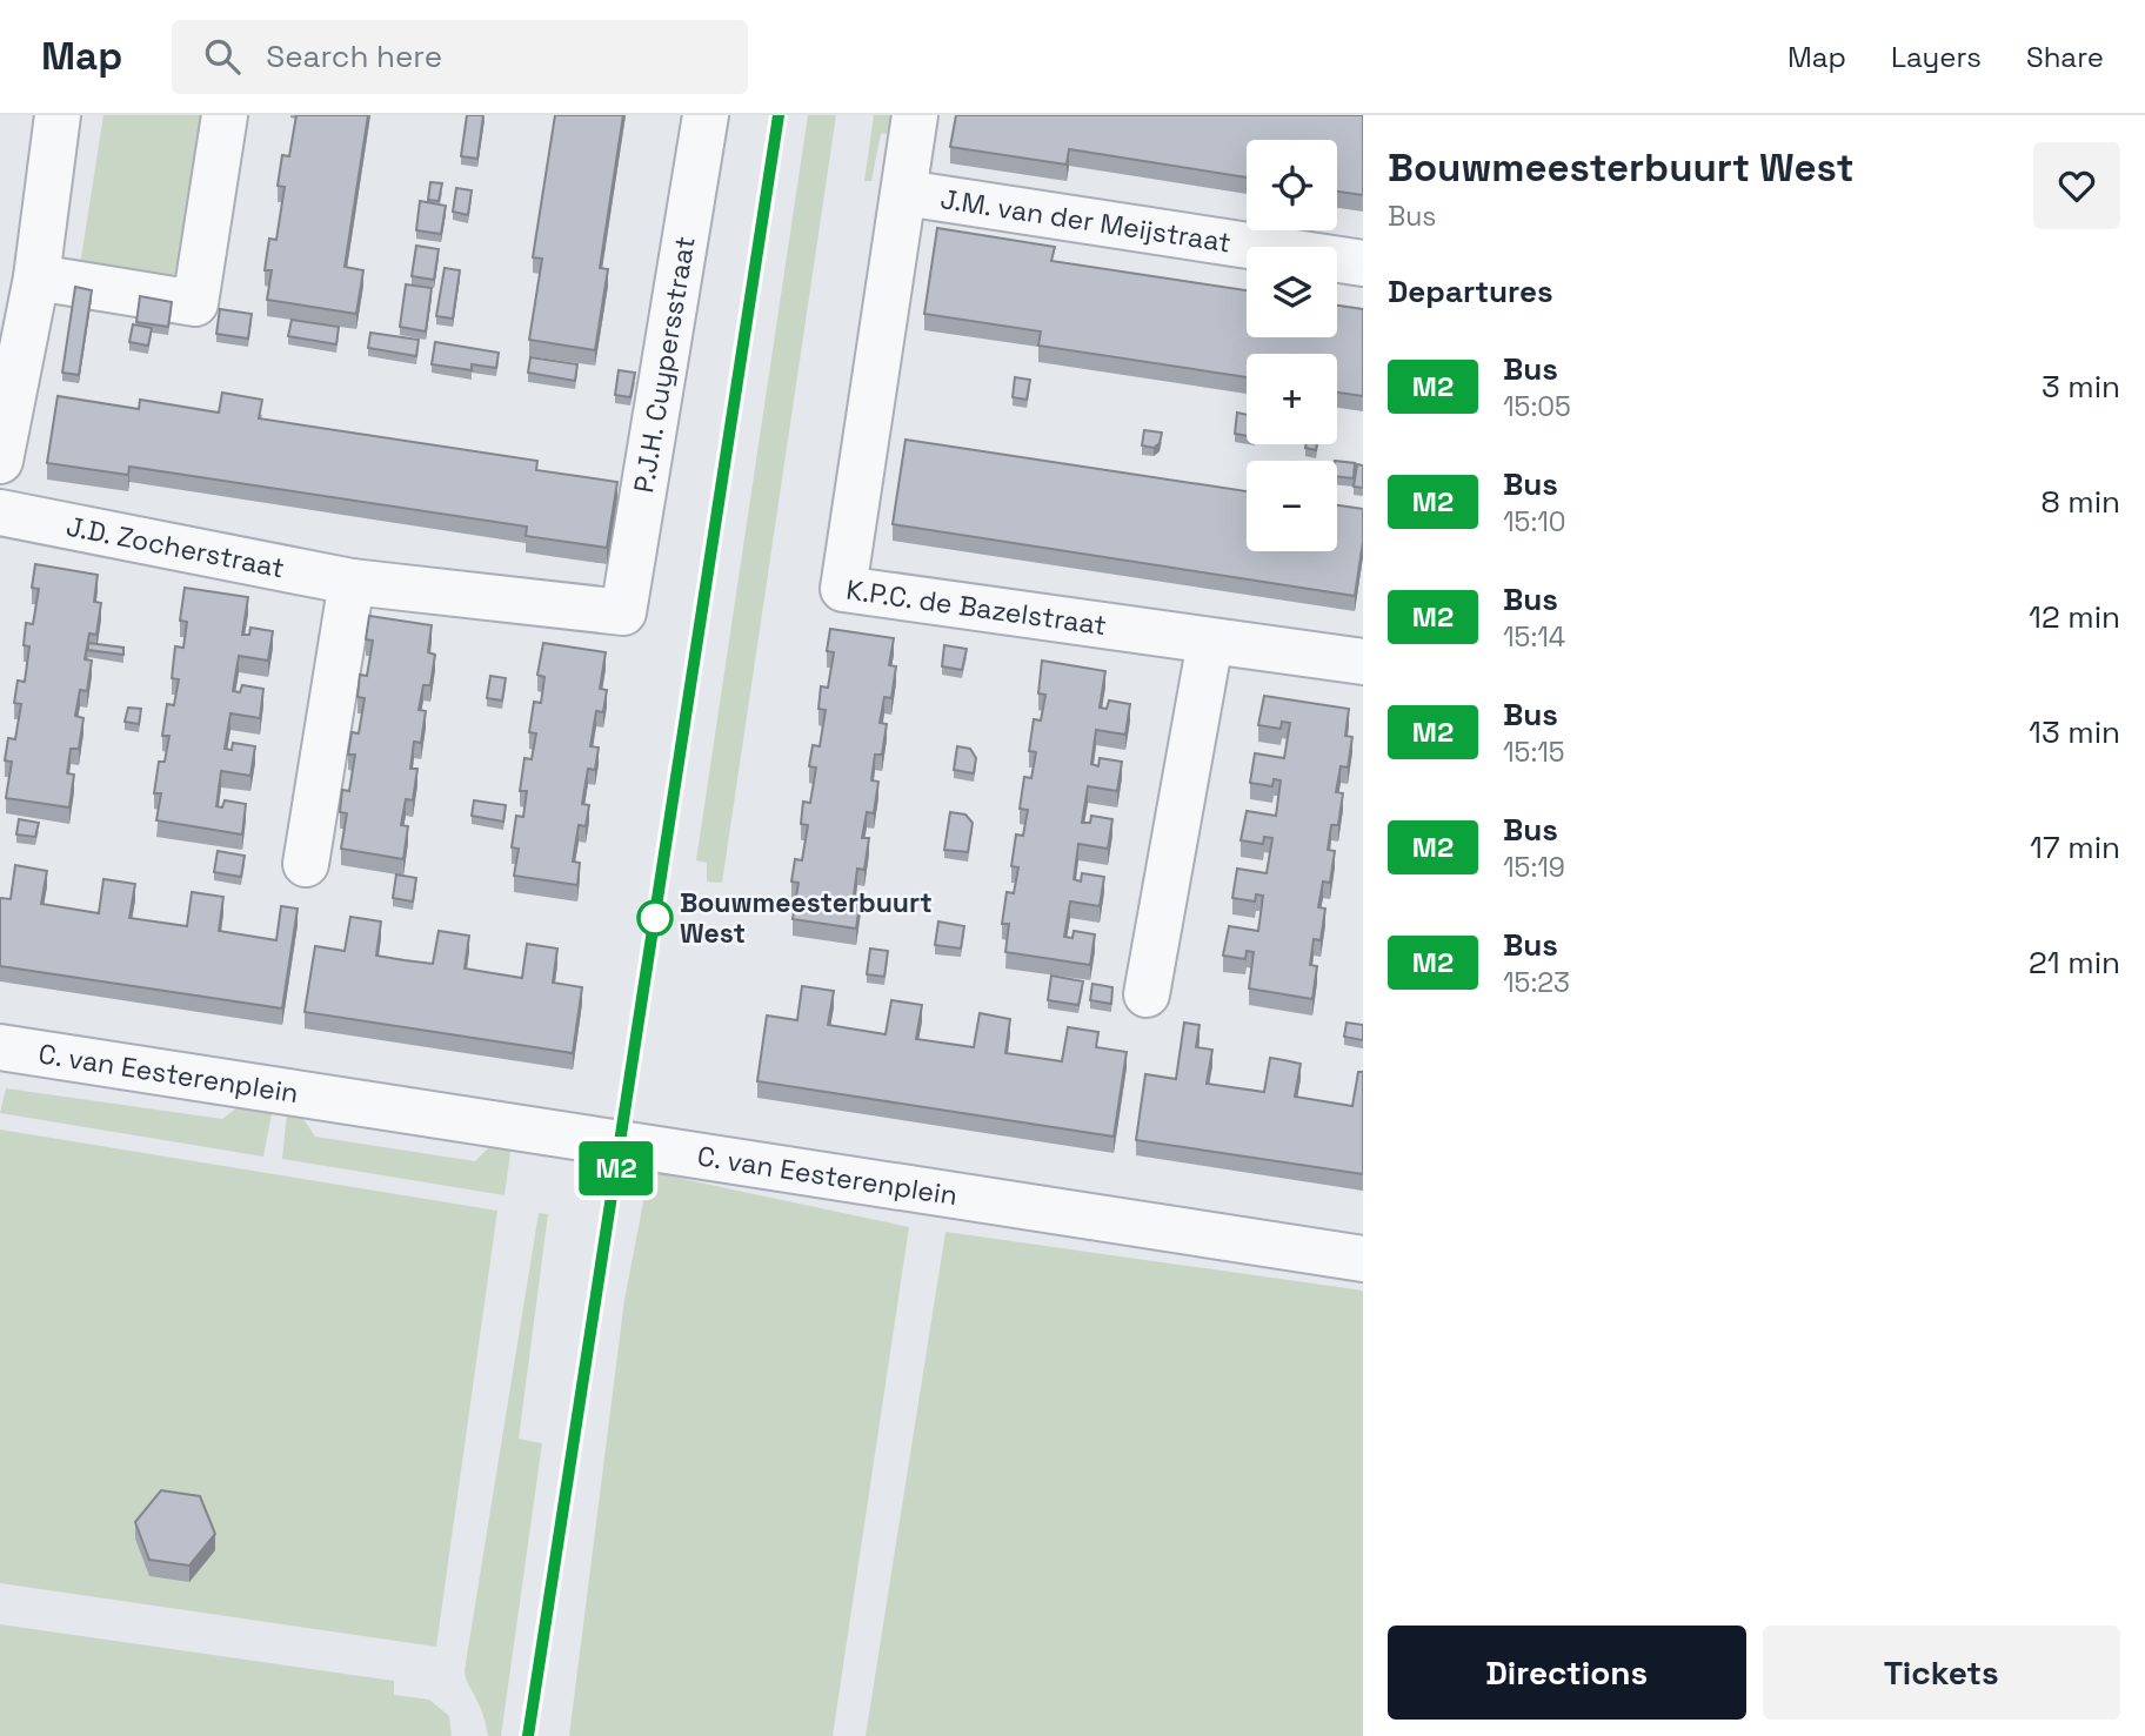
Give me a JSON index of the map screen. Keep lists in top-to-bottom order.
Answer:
{
  "streets": {
    "street": [
      "J.M. van der Meijstraat",
      "P.J.H. Cuypersstraat",
      "J.D. Zocherstraat",
      "K.P.C. de Bazelstraat",
      "C. van Eesterenplein"
    ]
  },
  "crossings": [
    ["J.M. van der Meijstraat", "K.P.C. de Bazelstraat"],
    ["P.J.H. Cuypersstraat", "J.D. Zocherstraat"]
  ],
  "places": ["Bouwmeesterbuurt West"],
  "lines": ["bus line M2"],
  "page": {
    "header": "Map",
    "search": "Search here",
    "nav": ["Map", "Layers", "Share"],
    "on_map": "M2",
    "heading": [
      ["Bouwmeesterbuurt West", "Bus"],
      "Departures"
    ],
    "map_buttons": ["+", "−"],
    "list": [
      {
        "mark": "M2",
        "name": "Bus",
        "note": "15:05",
        "value": "3 min"
      },
      {
        "mark": "M2",
        "name": "Bus",
        "note": "15:10",
        "value": "8 min"
      },
      {
        "mark": "M2",
        "name": "Bus",
        "note": "15:14",
        "value": "12 min"
      },
      {
        "mark": "M2",
        "name": "Bus",
        "note": "15:15",
        "value": "13 min"
      },
      {
        "mark": "M2",
        "name": "Bus",
        "note": "15:19",
        "value": "17 min"
      },
      {
        "mark": "M2",
        "name": "Bus",
        "note": "15:23",
        "value": "21 min"
      }
    ],
    "buttons": ["Directions", "Tickets"]
  }
}
